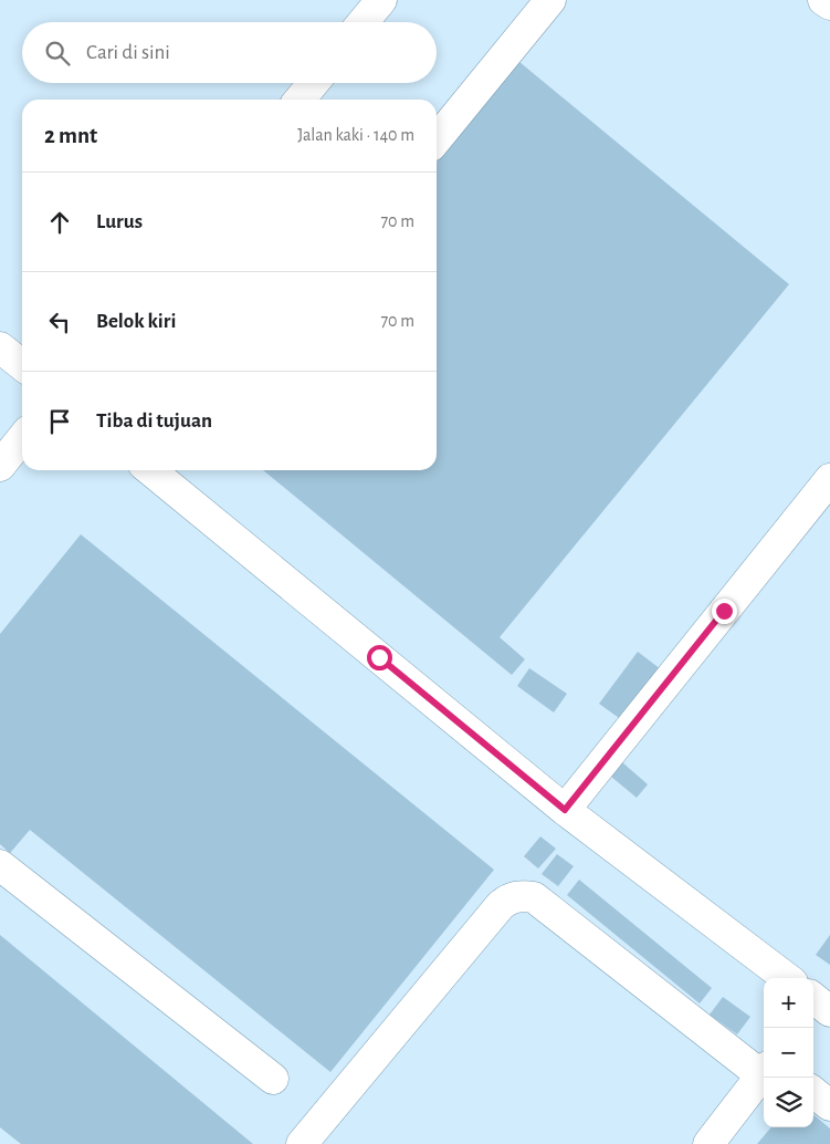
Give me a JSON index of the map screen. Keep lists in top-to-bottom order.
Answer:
{
  "page": {
    "search": "Cari di sini",
    "heading": ["2 mnt", "Jalan kaki · 140 m"],
    "list": [
      ["Lurus", "70 m"],
      ["Belok kiri", "70 m"],
      "Tiba di tujuan"
    ],
    "map_buttons": ["+", "−"]
  }
}
